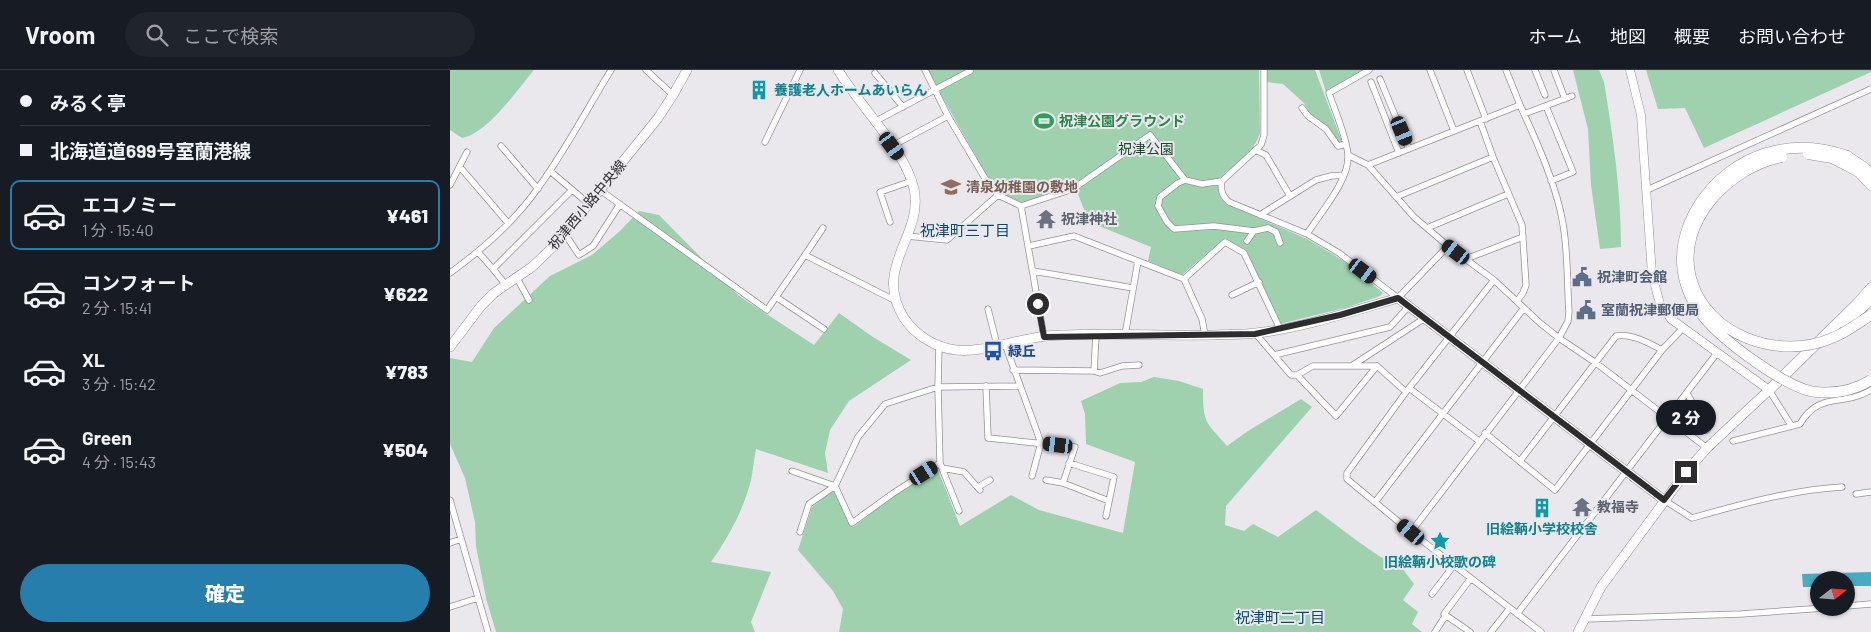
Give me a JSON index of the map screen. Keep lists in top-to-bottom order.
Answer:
{
  "streets": {
    "main road": ["祝津西小路中央線"]
  },
  "districts": ["祝津町三丁目", "祝津町二丁目"],
  "parks": ["祝津公園"],
  "places": {
    "building": ["養護老人ホームあいらん", "旧絵鞆小学校校舎"],
    "sports": ["祝津公園グラウンド"],
    "school or university": ["清泉幼稚園の敷地"],
    "temple": ["祝津神社", "教福寺"],
    "public building": ["祝津町会館", "室蘭祝津郵便局"],
    "bus stop": ["緑丘"],
    "place": ["旧絵鞆小校歌の碑"]
  },
  "north": "right",
  "page": {
    "header": "Vroom",
    "search": "ここで検索",
    "nav": [
      "ホーム",
      "地図",
      "概要",
      "お問い合わせ"
    ],
    "banner": ["みるく亭", "北海道道699号室蘭港線"],
    "list": [
      {
        "name": "エコノミー",
        "note": "1 分 · 15:40",
        "value": "¥461"
      },
      {
        "name": "コンフォート",
        "note": "2 分 · 15:41",
        "value": "¥622"
      },
      {
        "name": "XL",
        "note": "3 分 · 15:42",
        "value": "¥783"
      },
      {
        "name": "Green",
        "note": "4 分 · 15:43",
        "value": "¥504"
      }
    ],
    "bubble": "2 分",
    "buttons": "確定"
  }
}
